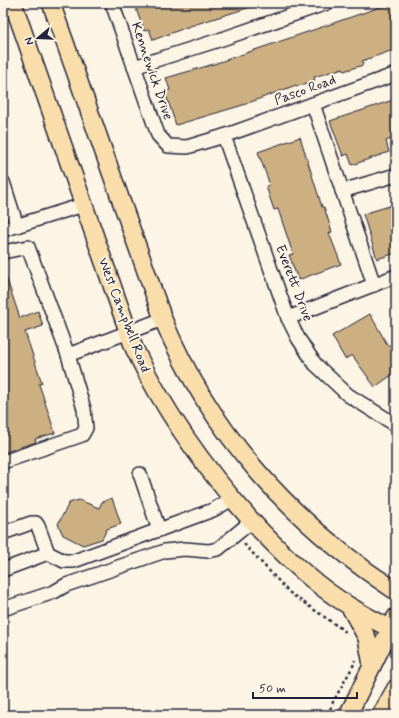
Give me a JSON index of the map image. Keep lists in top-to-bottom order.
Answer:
{
  "streets": {
    "main road": ["West Campbell Road"],
    "street": ["Kennewick Drive", "Pasco Road", "Everett Drive"]
  },
  "crossings": [
    ["Kennewick Drive", "Pasco Road"],
    ["Pasco Road", "Everett Drive"]
  ],
  "scale_bar": "50 m",
  "north": "left"
}
